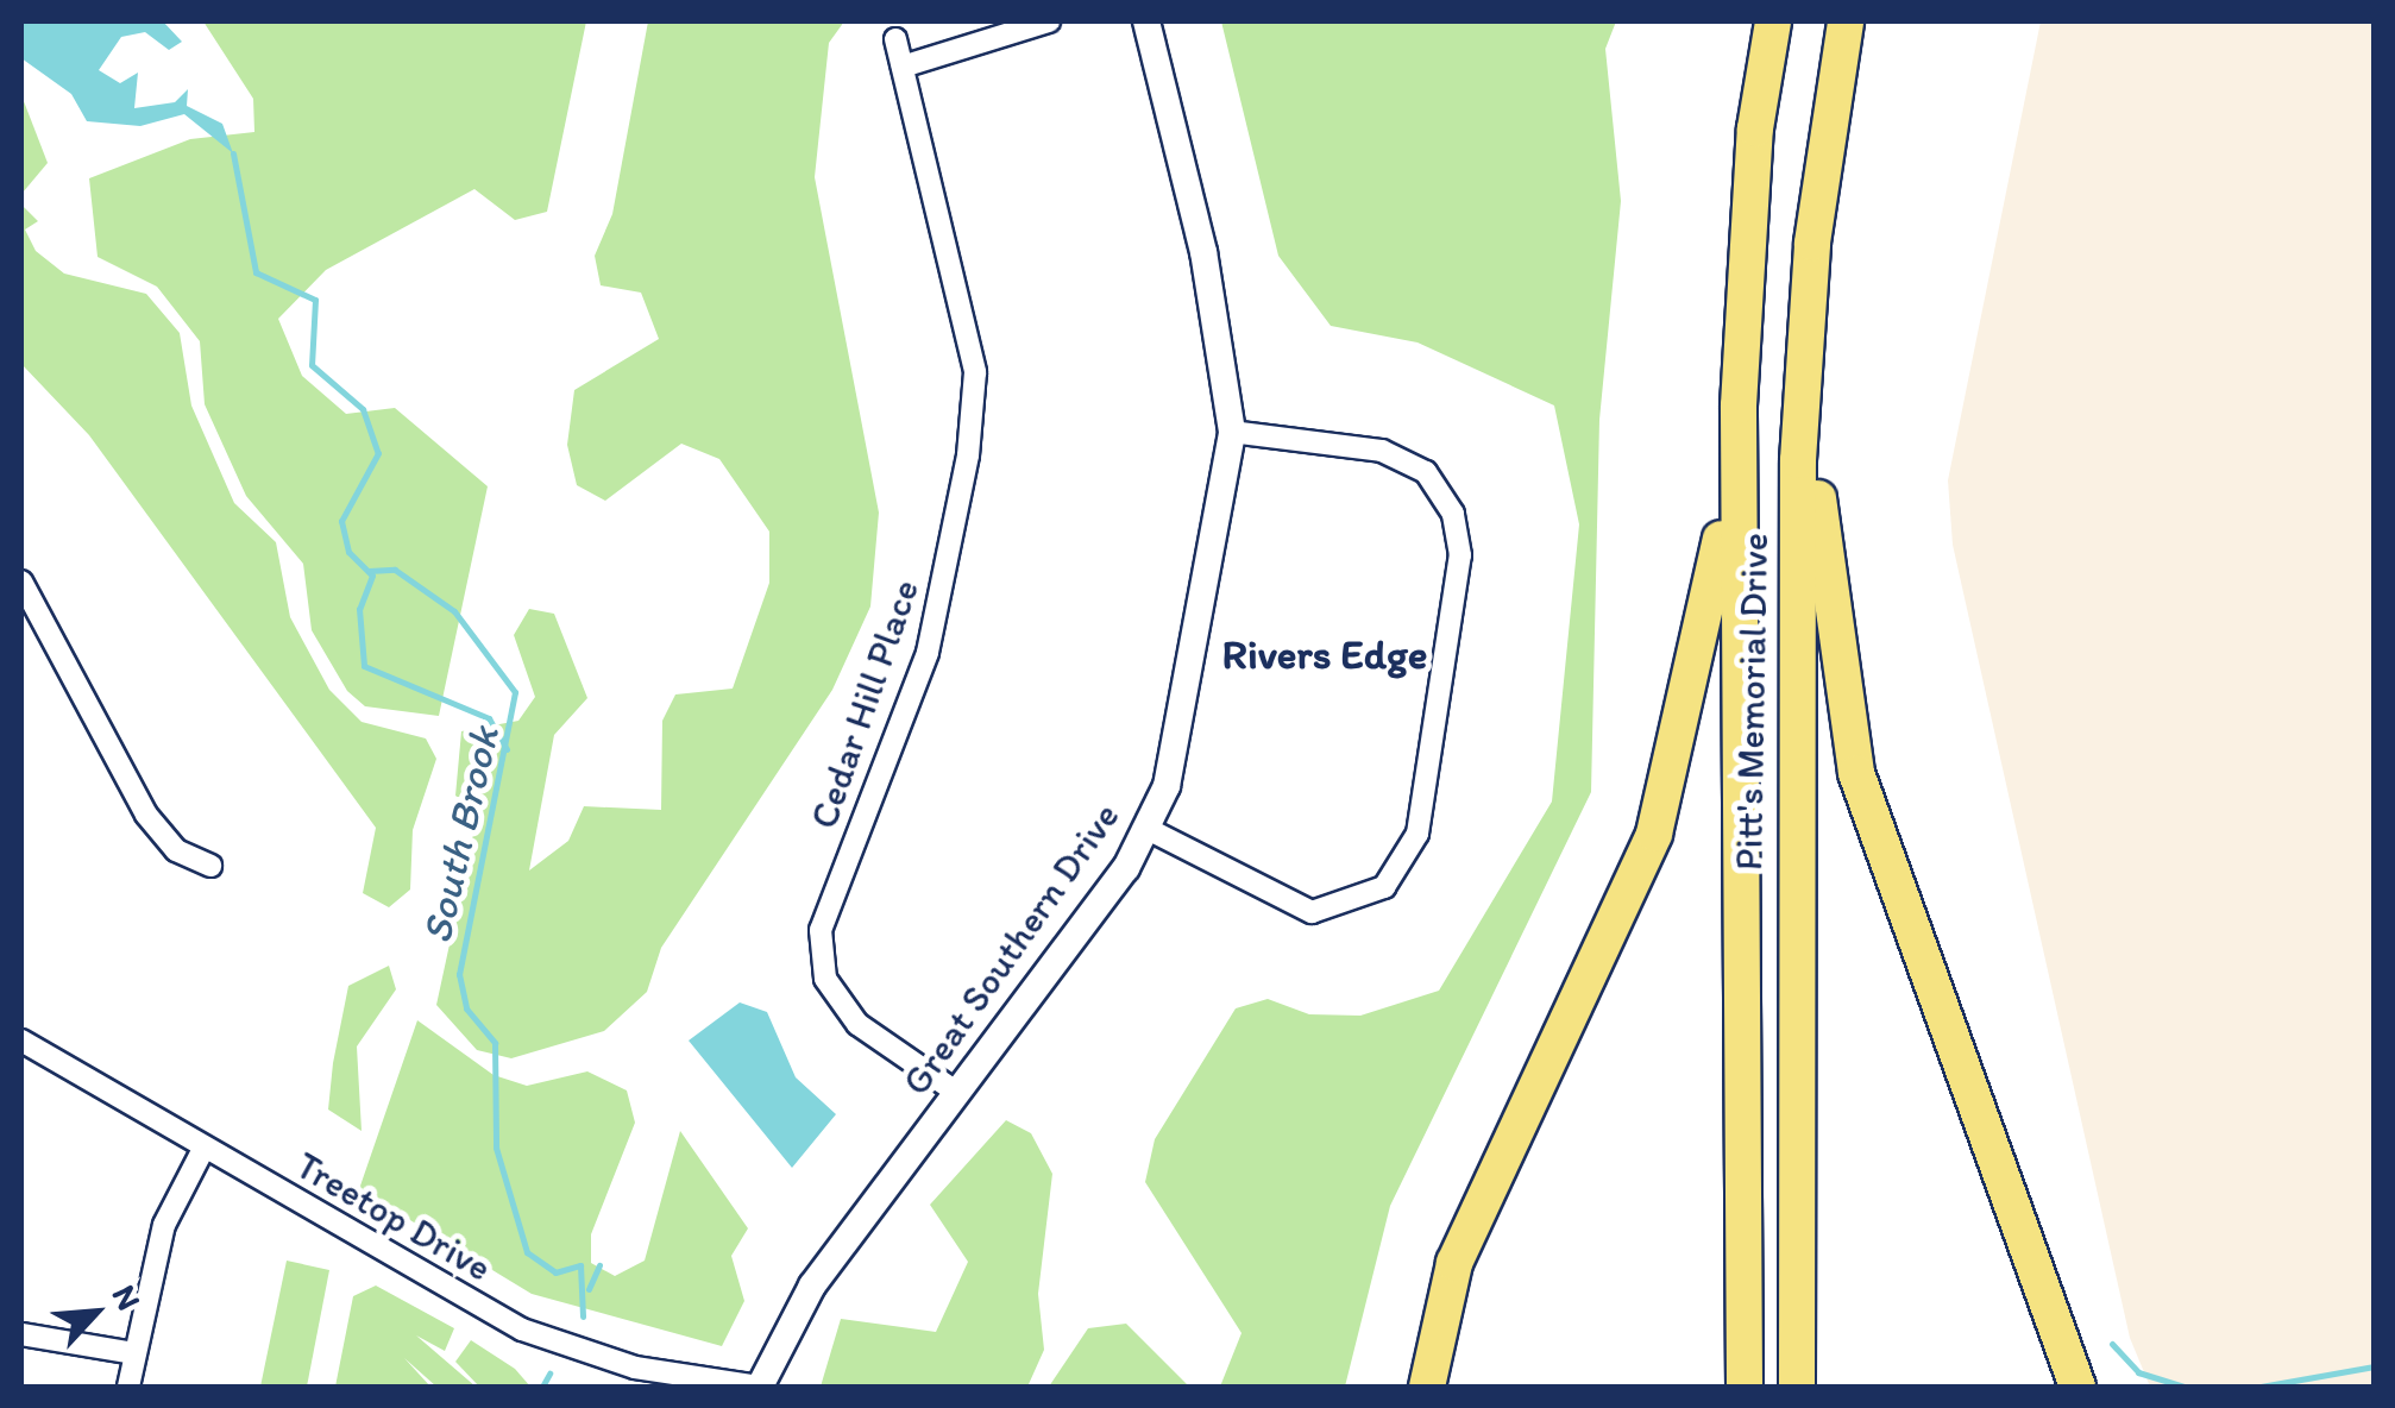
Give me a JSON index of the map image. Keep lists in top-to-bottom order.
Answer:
{
  "streets": {
    "highway": ["Pitt's Memorial Drive"],
    "street": ["Cedar Hill Place", "Great Southern Drive", "Treetop Drive"]
  },
  "crossings": [
    ["Cedar Hill Place", "Great Southern Drive"],
    ["Great Southern Drive", "Treetop Drive"]
  ],
  "districts": ["Rivers Edge"],
  "water": ["South Brook"],
  "north": "top right"
}
